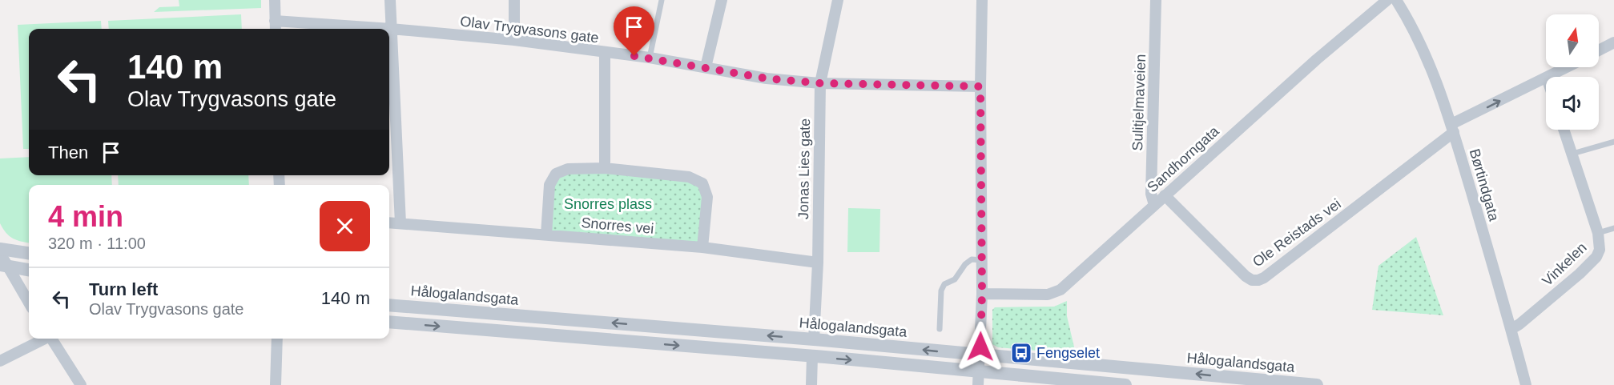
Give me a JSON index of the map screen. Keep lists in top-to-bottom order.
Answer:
{
  "streets": {
    "street": [
      "Olav Trygvasons gate",
      "Sulitjelmaveien",
      "Sandhorngata",
      "Jonas Lies gate",
      "Børtindgata",
      "Snorres vei",
      "Ole Reistads vei",
      "Vinkelen",
      "Hålogalandsgata"
    ]
  },
  "crossings": [
    ["Olav Trygvasons gate", "Jonas Lies gate"],
    ["Sulitjelmaveien", "Sandhorngata"],
    ["Sandhorngata", "Ole Reistads vei"],
    ["Jonas Lies gate", "Snorres vei"],
    ["Jonas Lies gate", "Hålogalandsgata"],
    ["Børtindgata", "Ole Reistads vei"],
    ["Børtindgata", "Vinkelen"]
  ],
  "parks": ["Snorres plass"],
  "places": {
    "bus stop": ["Fengselet"]
  },
  "north": "top",
  "page": {
    "turn": ["140 m", "Olav Trygvasons gate"],
    "then": "Then",
    "heading": ["4 min", "320 m · 11:00"],
    "list": [
      {
        "name": "Turn left",
        "note": "Olav Trygvasons gate",
        "value": "140 m"
      }
    ]
  }
}
